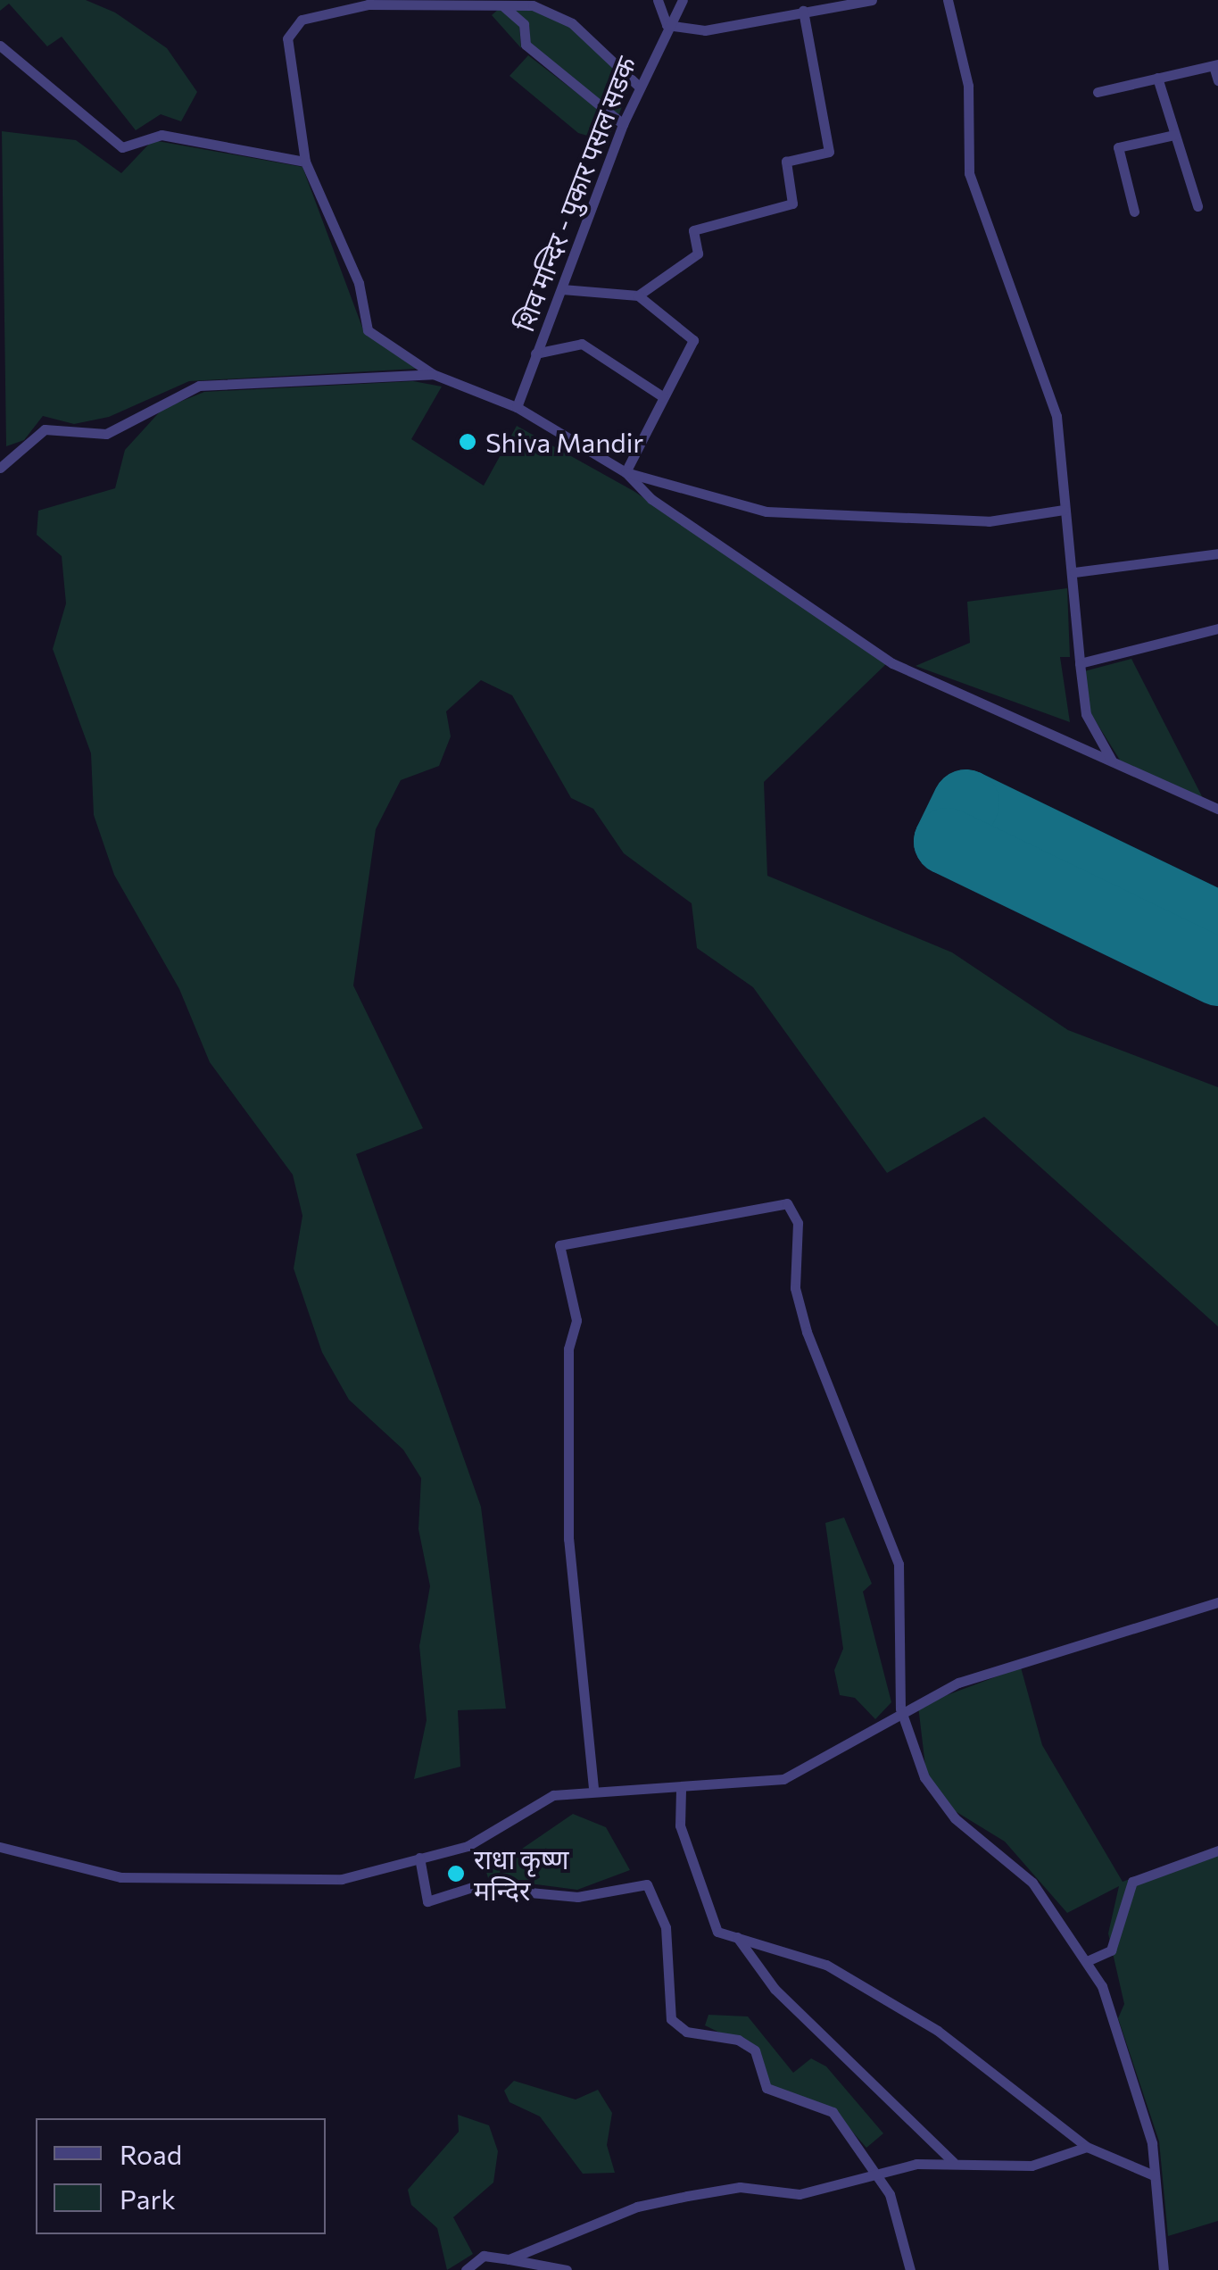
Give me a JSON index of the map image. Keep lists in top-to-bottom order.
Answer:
{
  "streets": {
    "street": ["शिव मन्दिर - पुकार पसल सडक"]
  },
  "places": ["Shiva Mandir", "राधा कृष्ण मन्दिर"],
  "legend": ["Road", "Park"]
}
